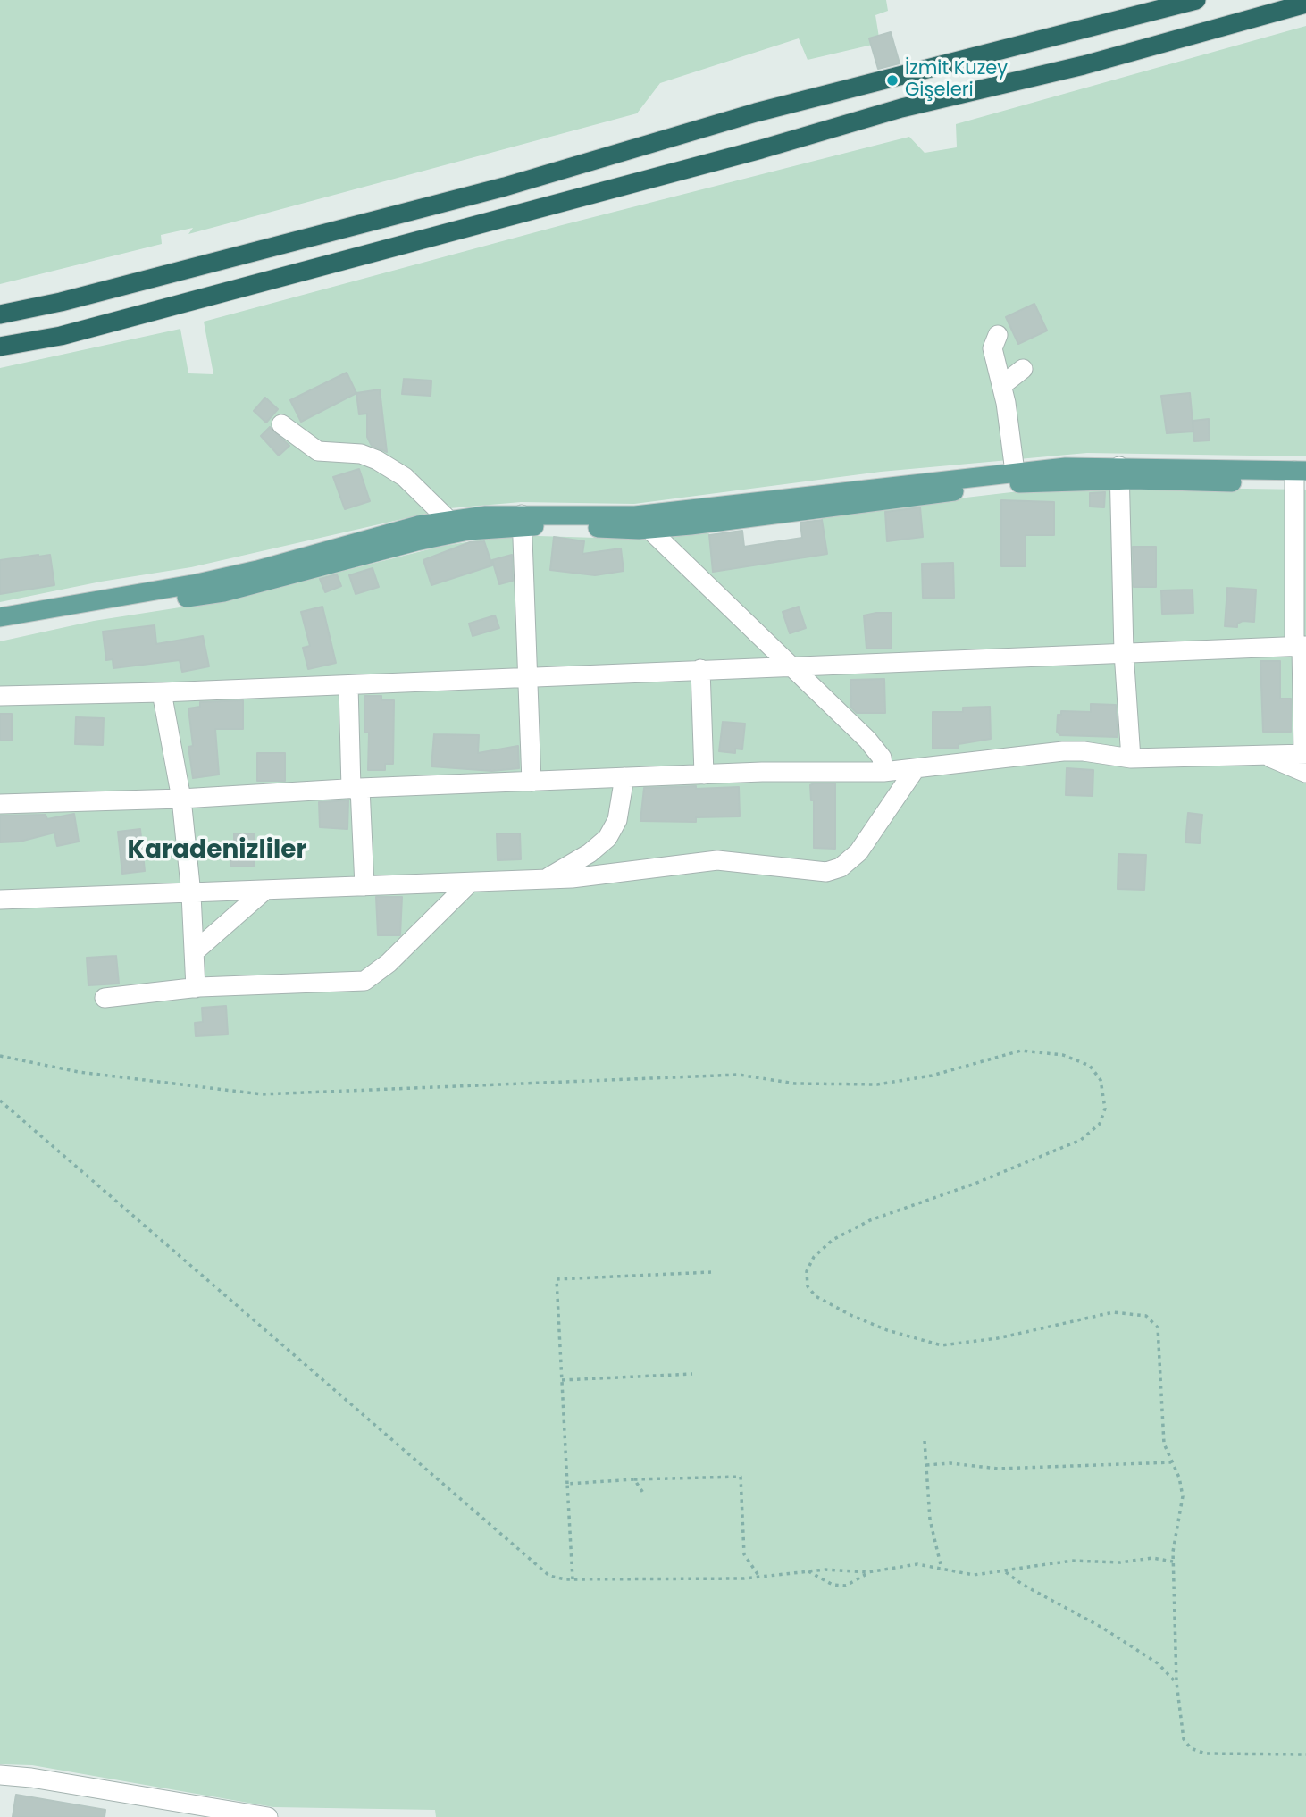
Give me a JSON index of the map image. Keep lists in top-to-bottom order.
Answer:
{
  "districts": ["Karadenizliler"],
  "places": ["İzmit Kuzey Gişeleri"]
}
